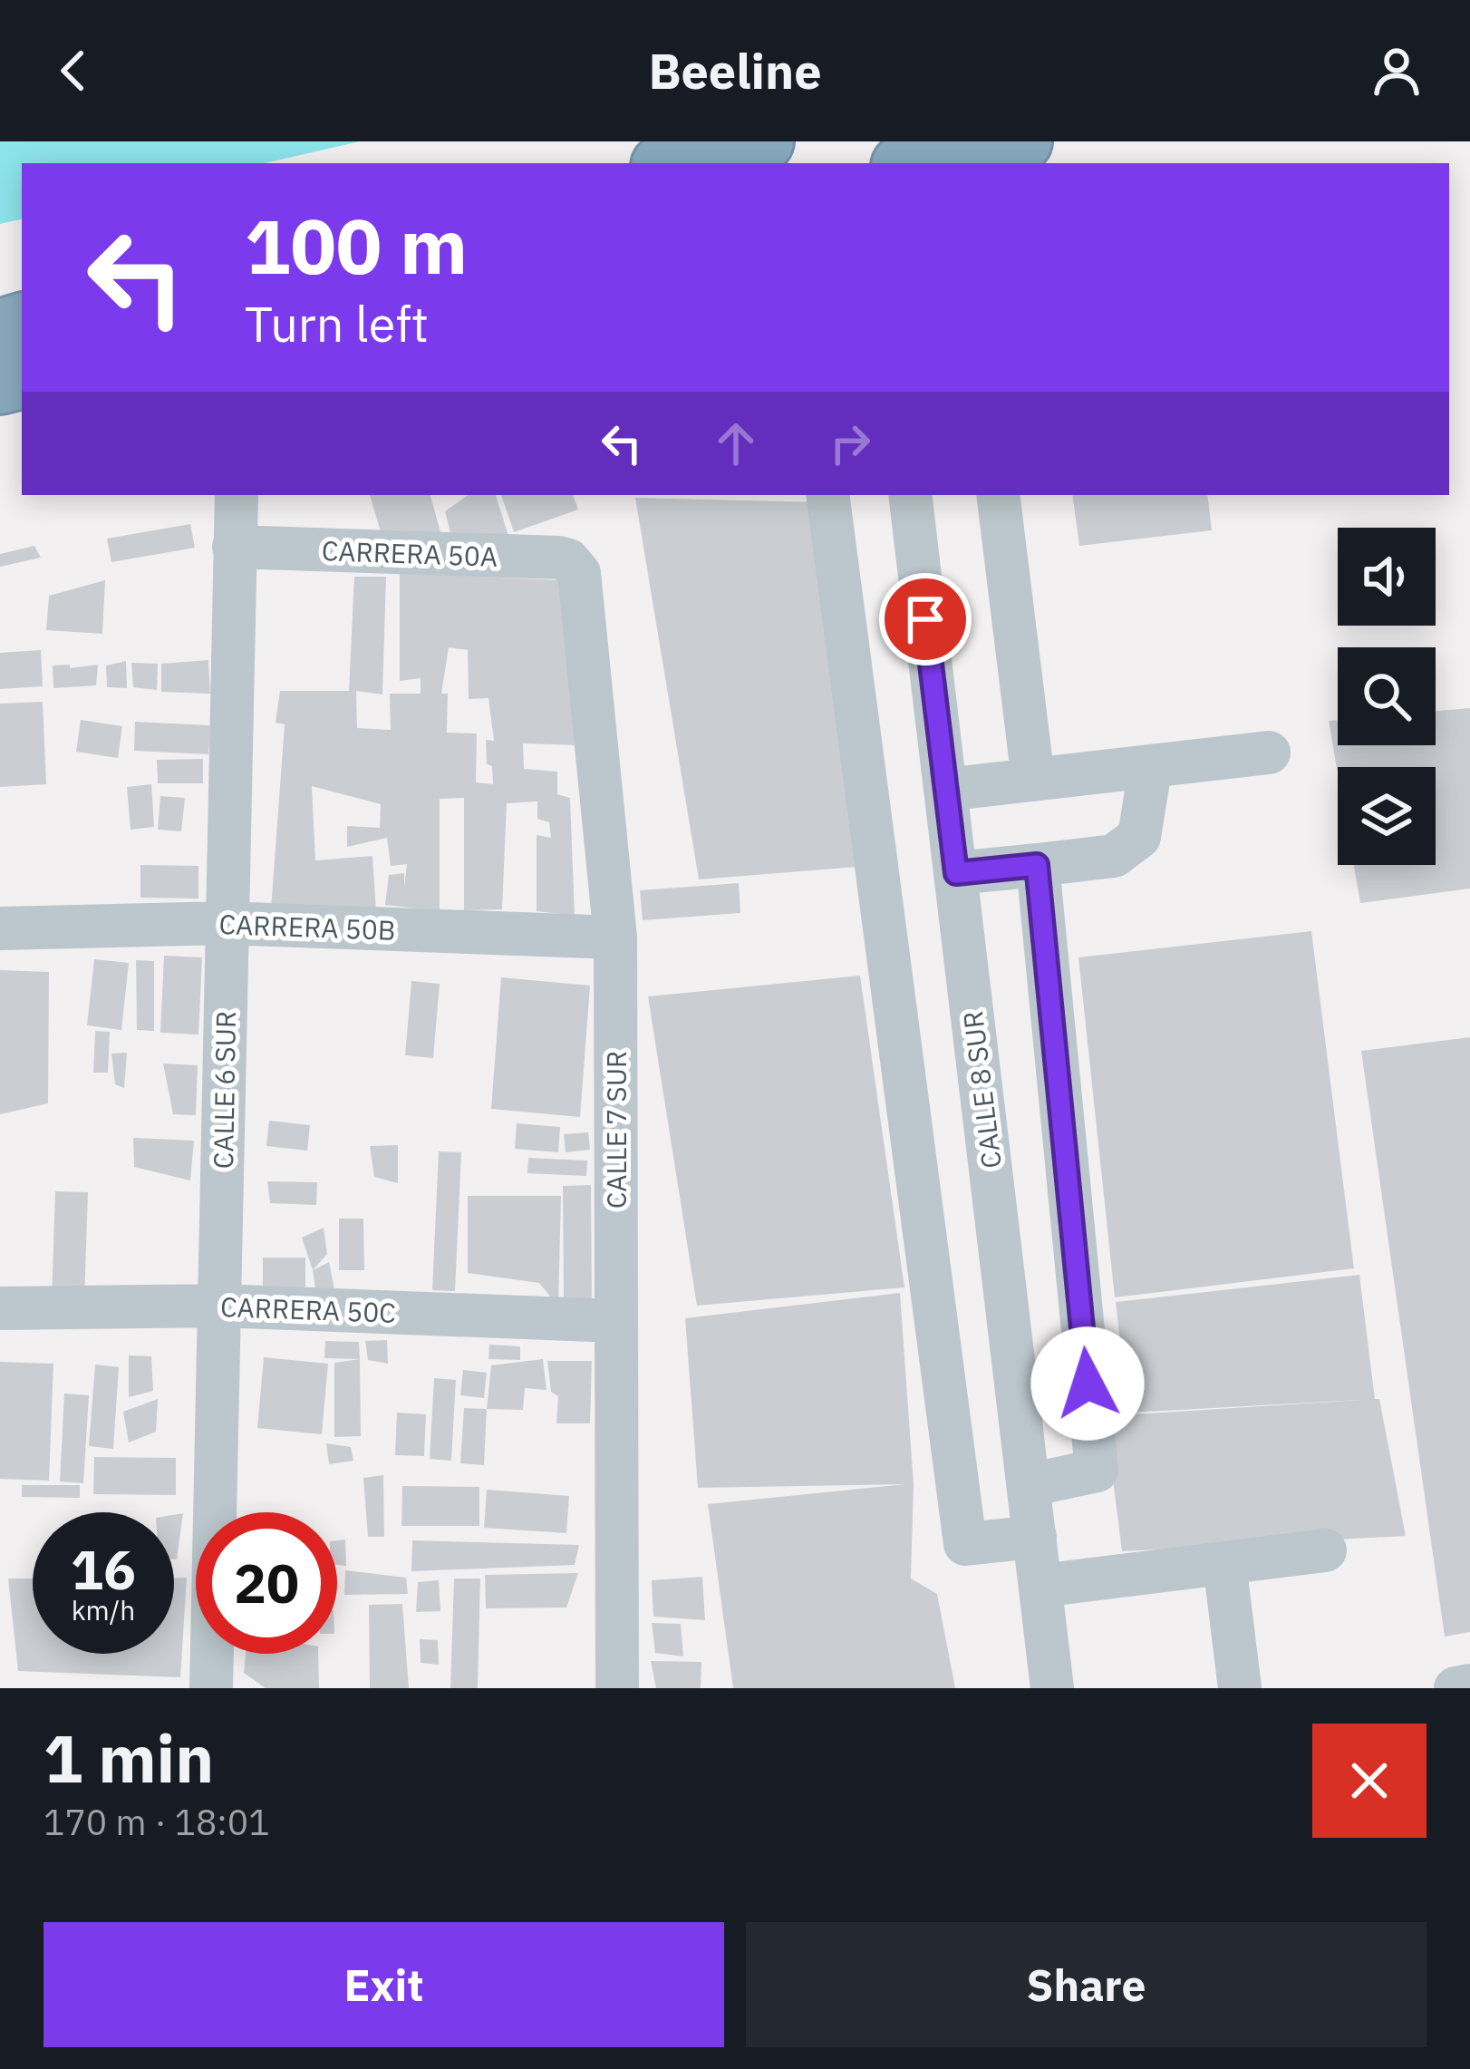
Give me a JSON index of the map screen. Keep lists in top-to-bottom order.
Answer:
{
  "streets": {
    "street": [
      "CARRERA 50A",
      "CARRERA 50B",
      "CALLE 6 SUR",
      "CALLE 8 SUR",
      "CALLE 7 SUR",
      "CARRERA 50C"
    ]
  },
  "crossings": [
    ["CARRERA 50A", "CALLE 6 SUR"],
    ["CARRERA 50A", "CALLE 7 SUR"],
    ["CARRERA 50B", "CALLE 6 SUR"],
    ["CARRERA 50B", "CALLE 7 SUR"],
    ["CALLE 6 SUR", "CARRERA 50C"],
    ["CALLE 7 SUR", "CARRERA 50C"]
  ],
  "page": {
    "header": "Beeline",
    "turn": ["100 m", "Turn left"],
    "speed": "16 km/h",
    "limit": "20",
    "heading": ["1 min", "170 m · 18:01"],
    "buttons": ["Exit", "Share"]
  }
}
